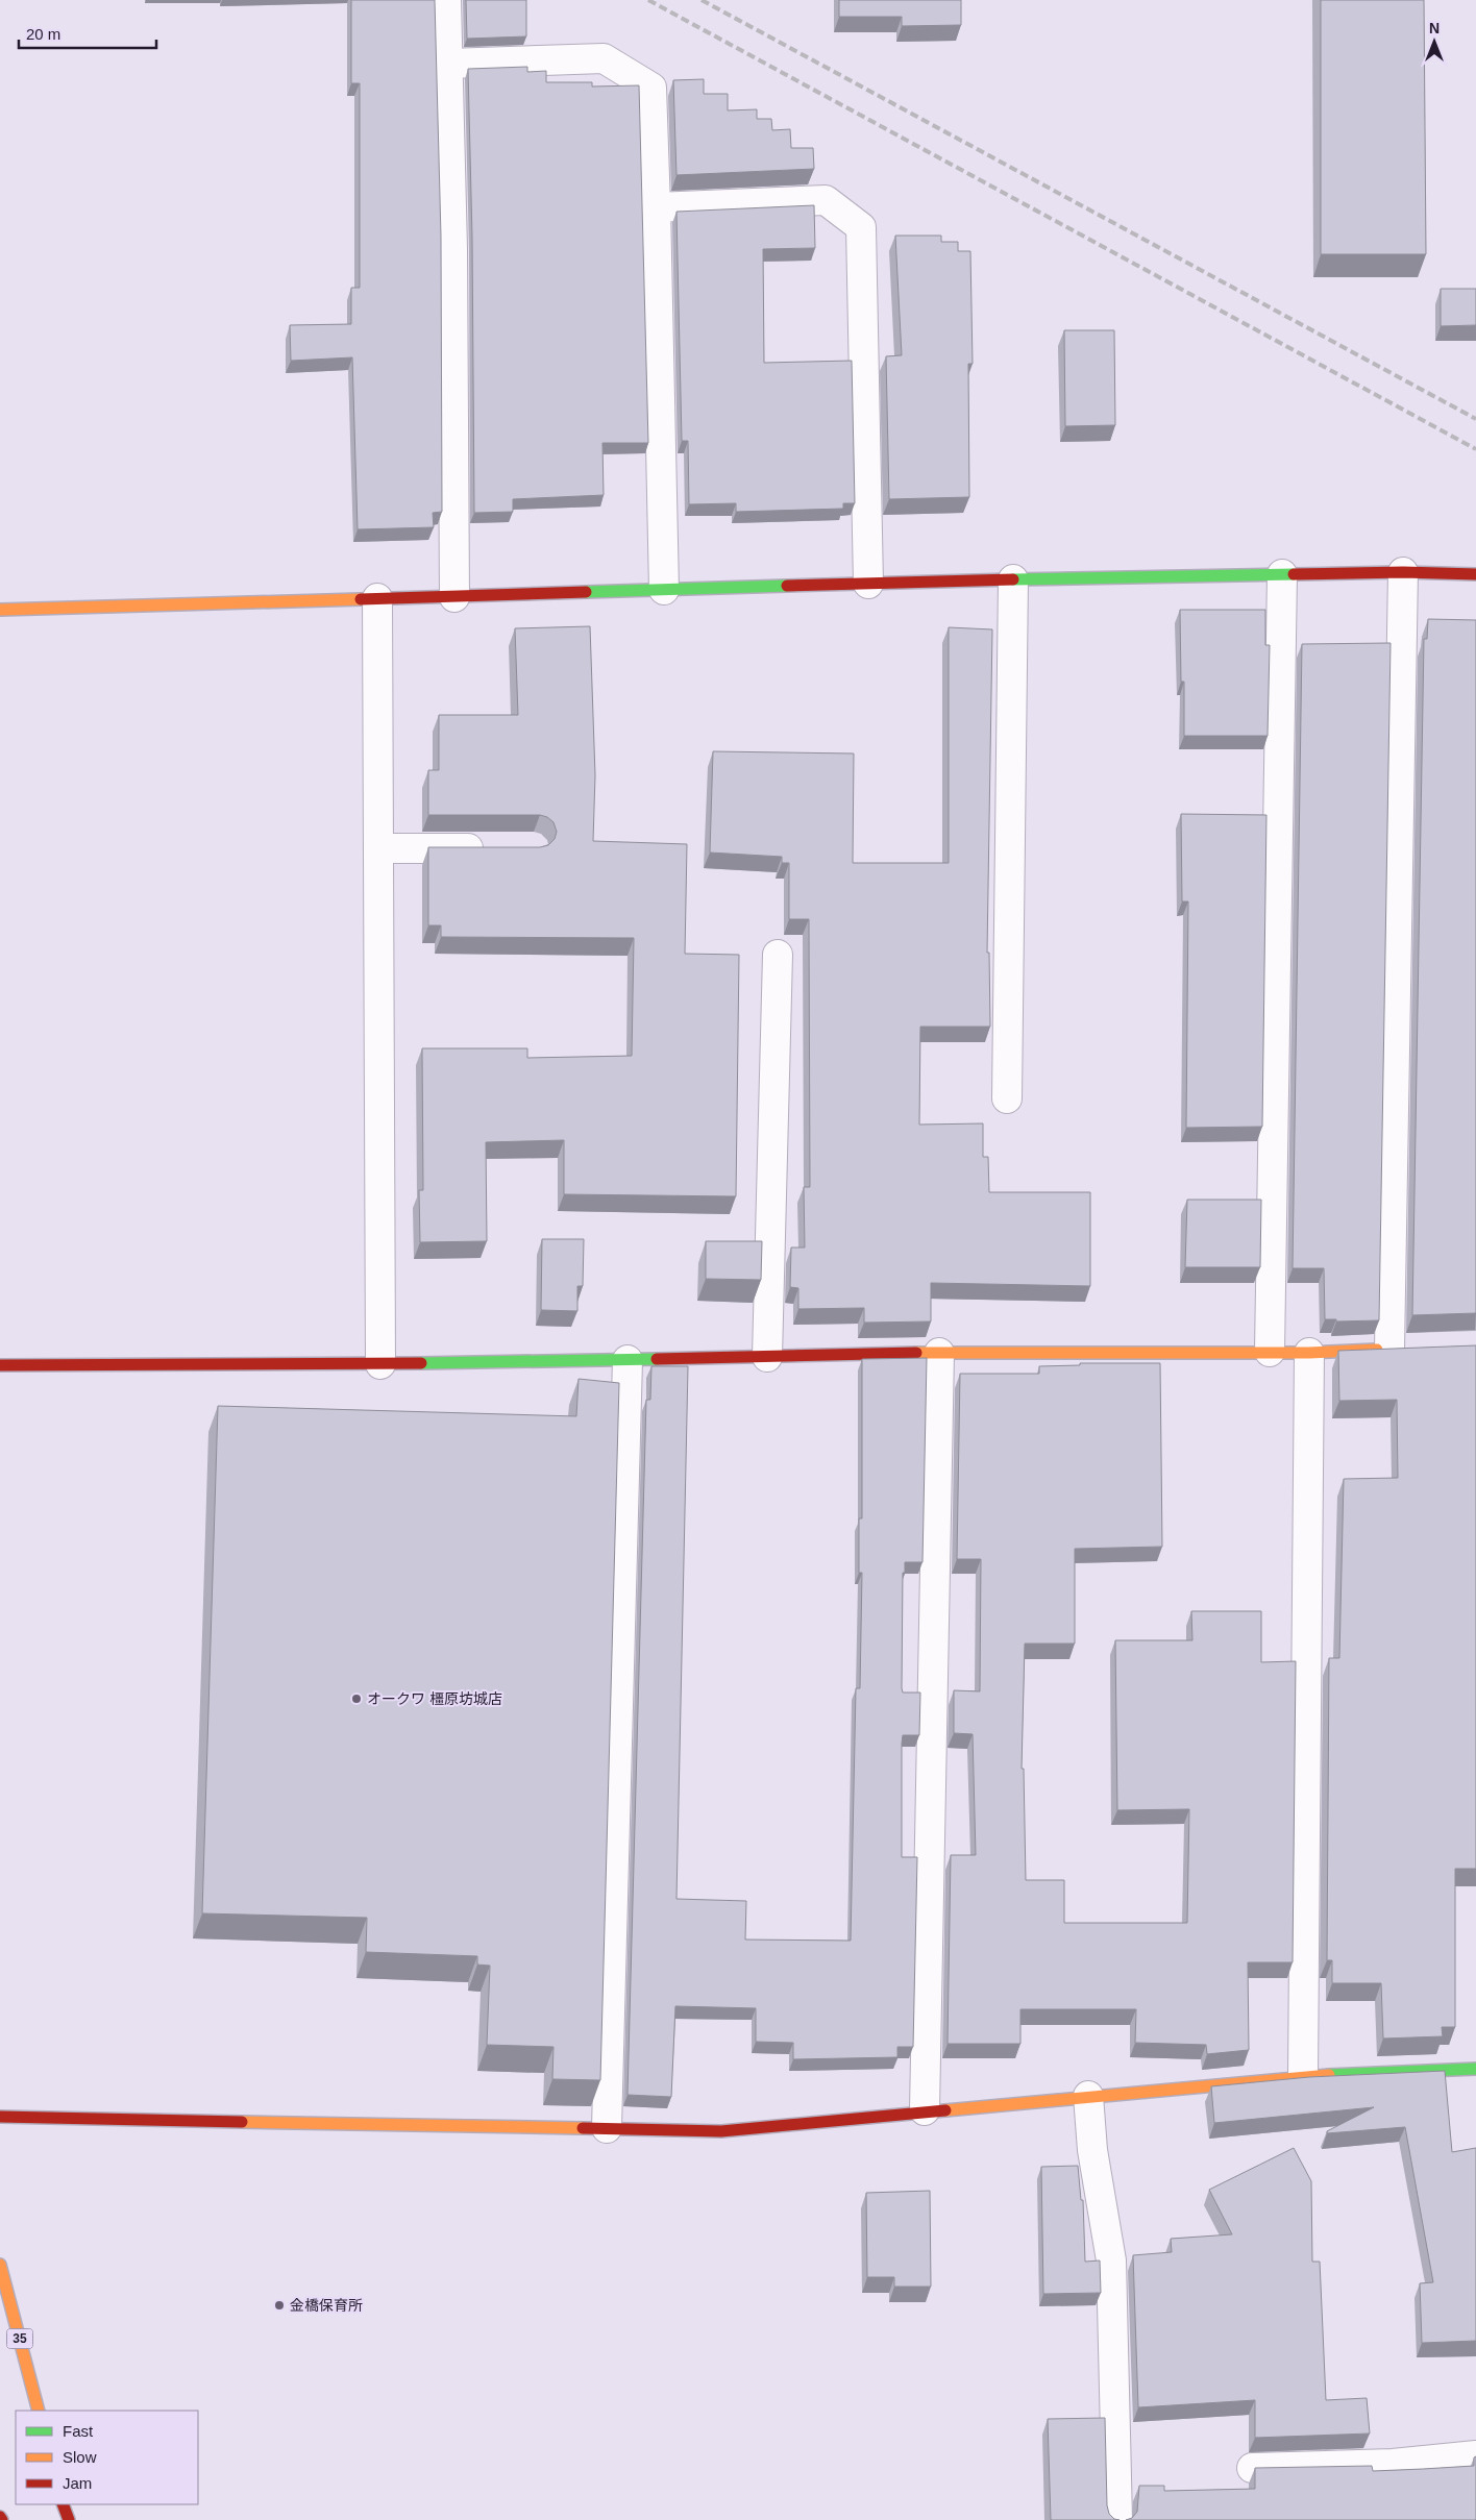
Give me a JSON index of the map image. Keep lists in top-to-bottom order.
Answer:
{
  "streets": {
    "street": ["35"]
  },
  "places": ["オークワ 橿原坊城店", "金橋保育所"],
  "legend": ["Fast", "Slow", "Jam"],
  "scale_bar": "20 m",
  "north": "top"
}
